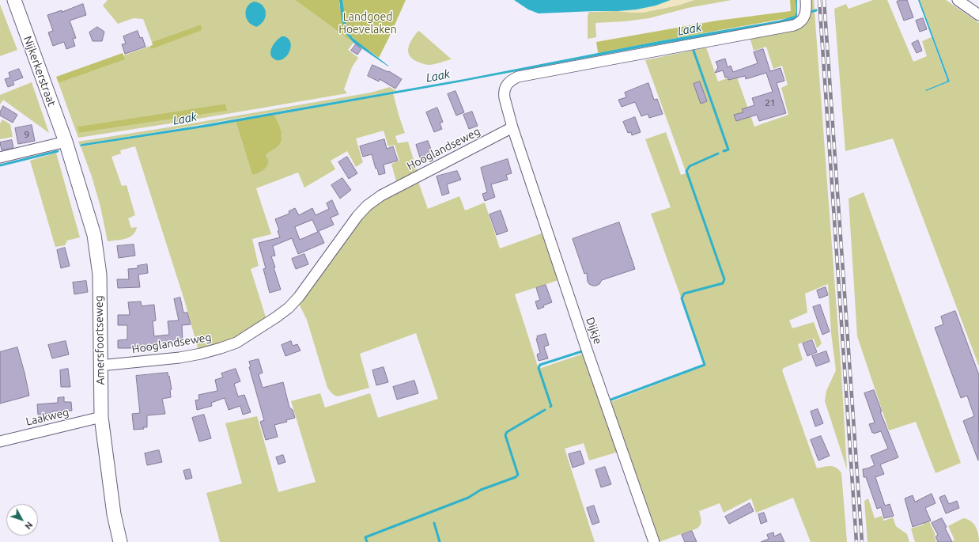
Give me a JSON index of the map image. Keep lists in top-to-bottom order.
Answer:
{
  "streets": {
    "main road": ["Nijkerkerstraat", "Amersfoortseweg"],
    "street": ["Hooglandseweg", "Dijkje", "Laakweg"]
  },
  "crossings": [
    ["Nijkerkerstraat", "Amersfoortseweg"],
    ["Hooglandseweg", "Dijkje"],
    ["Hooglandseweg", "Amersfoortseweg"],
    ["Amersfoortseweg", "Laakweg"]
  ],
  "water": ["Laak"],
  "parks": ["Landgoed Hoevelaken"],
  "house_numbers": ["21", "9"],
  "north": "bottom right"
}
